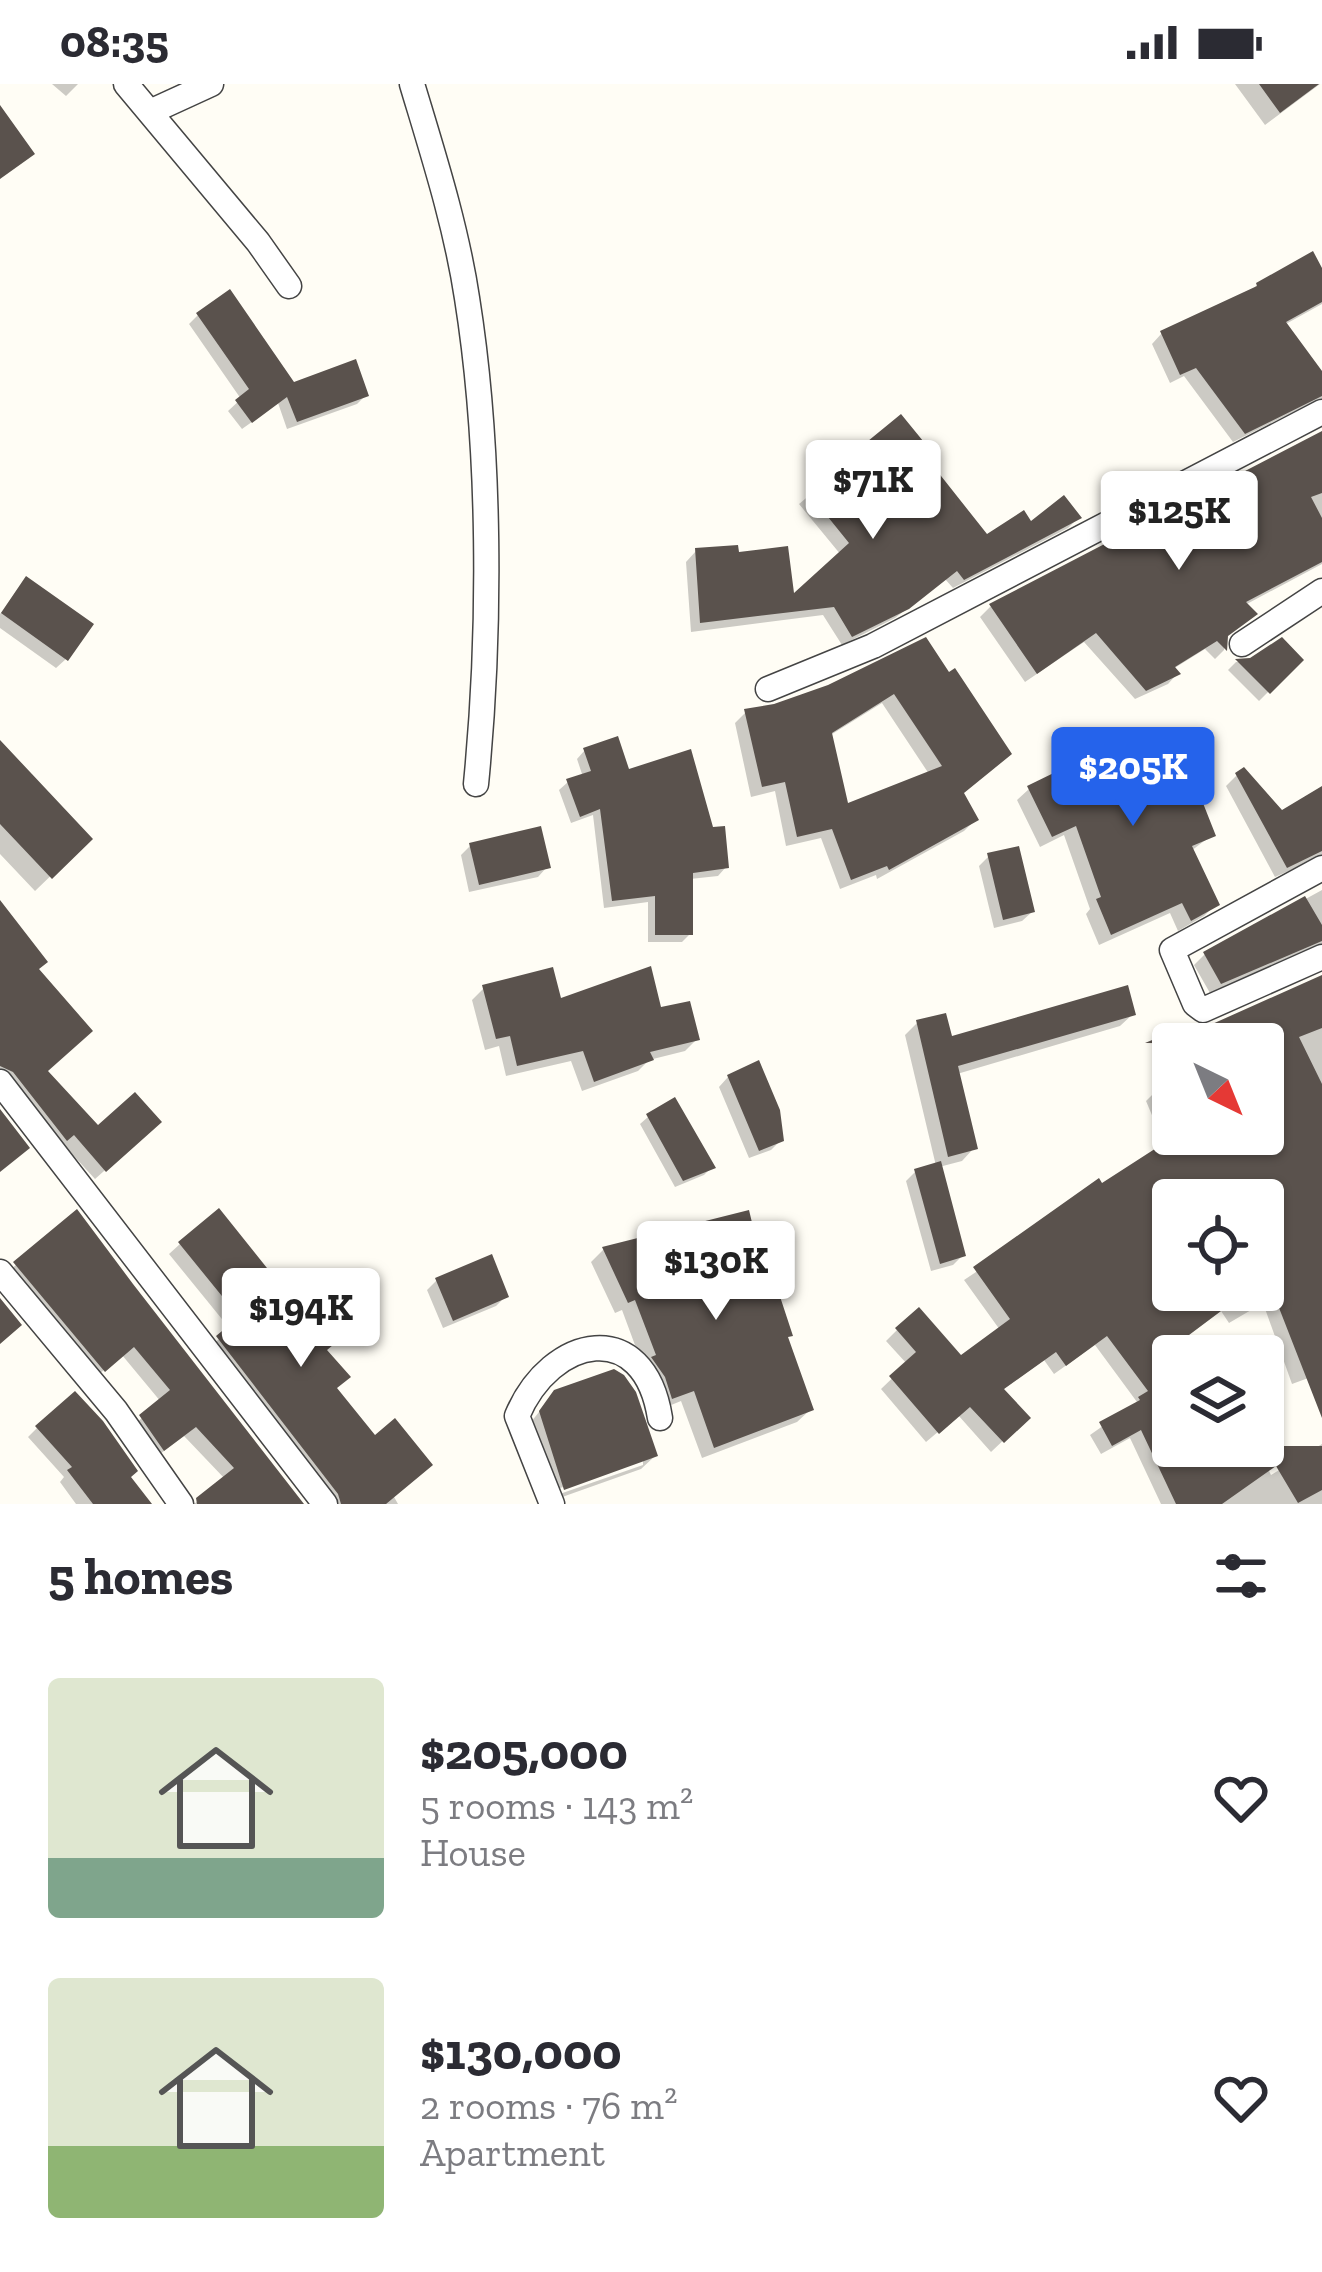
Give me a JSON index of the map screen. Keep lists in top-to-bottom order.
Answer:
{
  "north": "bottom right",
  "page": {
    "status": "08:35",
    "price": [
      "$71K",
      "$125K",
      "$205K",
      "$130K",
      "$194K"
    ],
    "heading": "5 homes",
    "list": [
      {
        "name": "$205,000",
        "note": "5 rooms · 143 m² · House"
      },
      {
        "name": "$130,000",
        "note": "2 rooms · 76 m² · Apartment"
      }
    ]
  }
}
